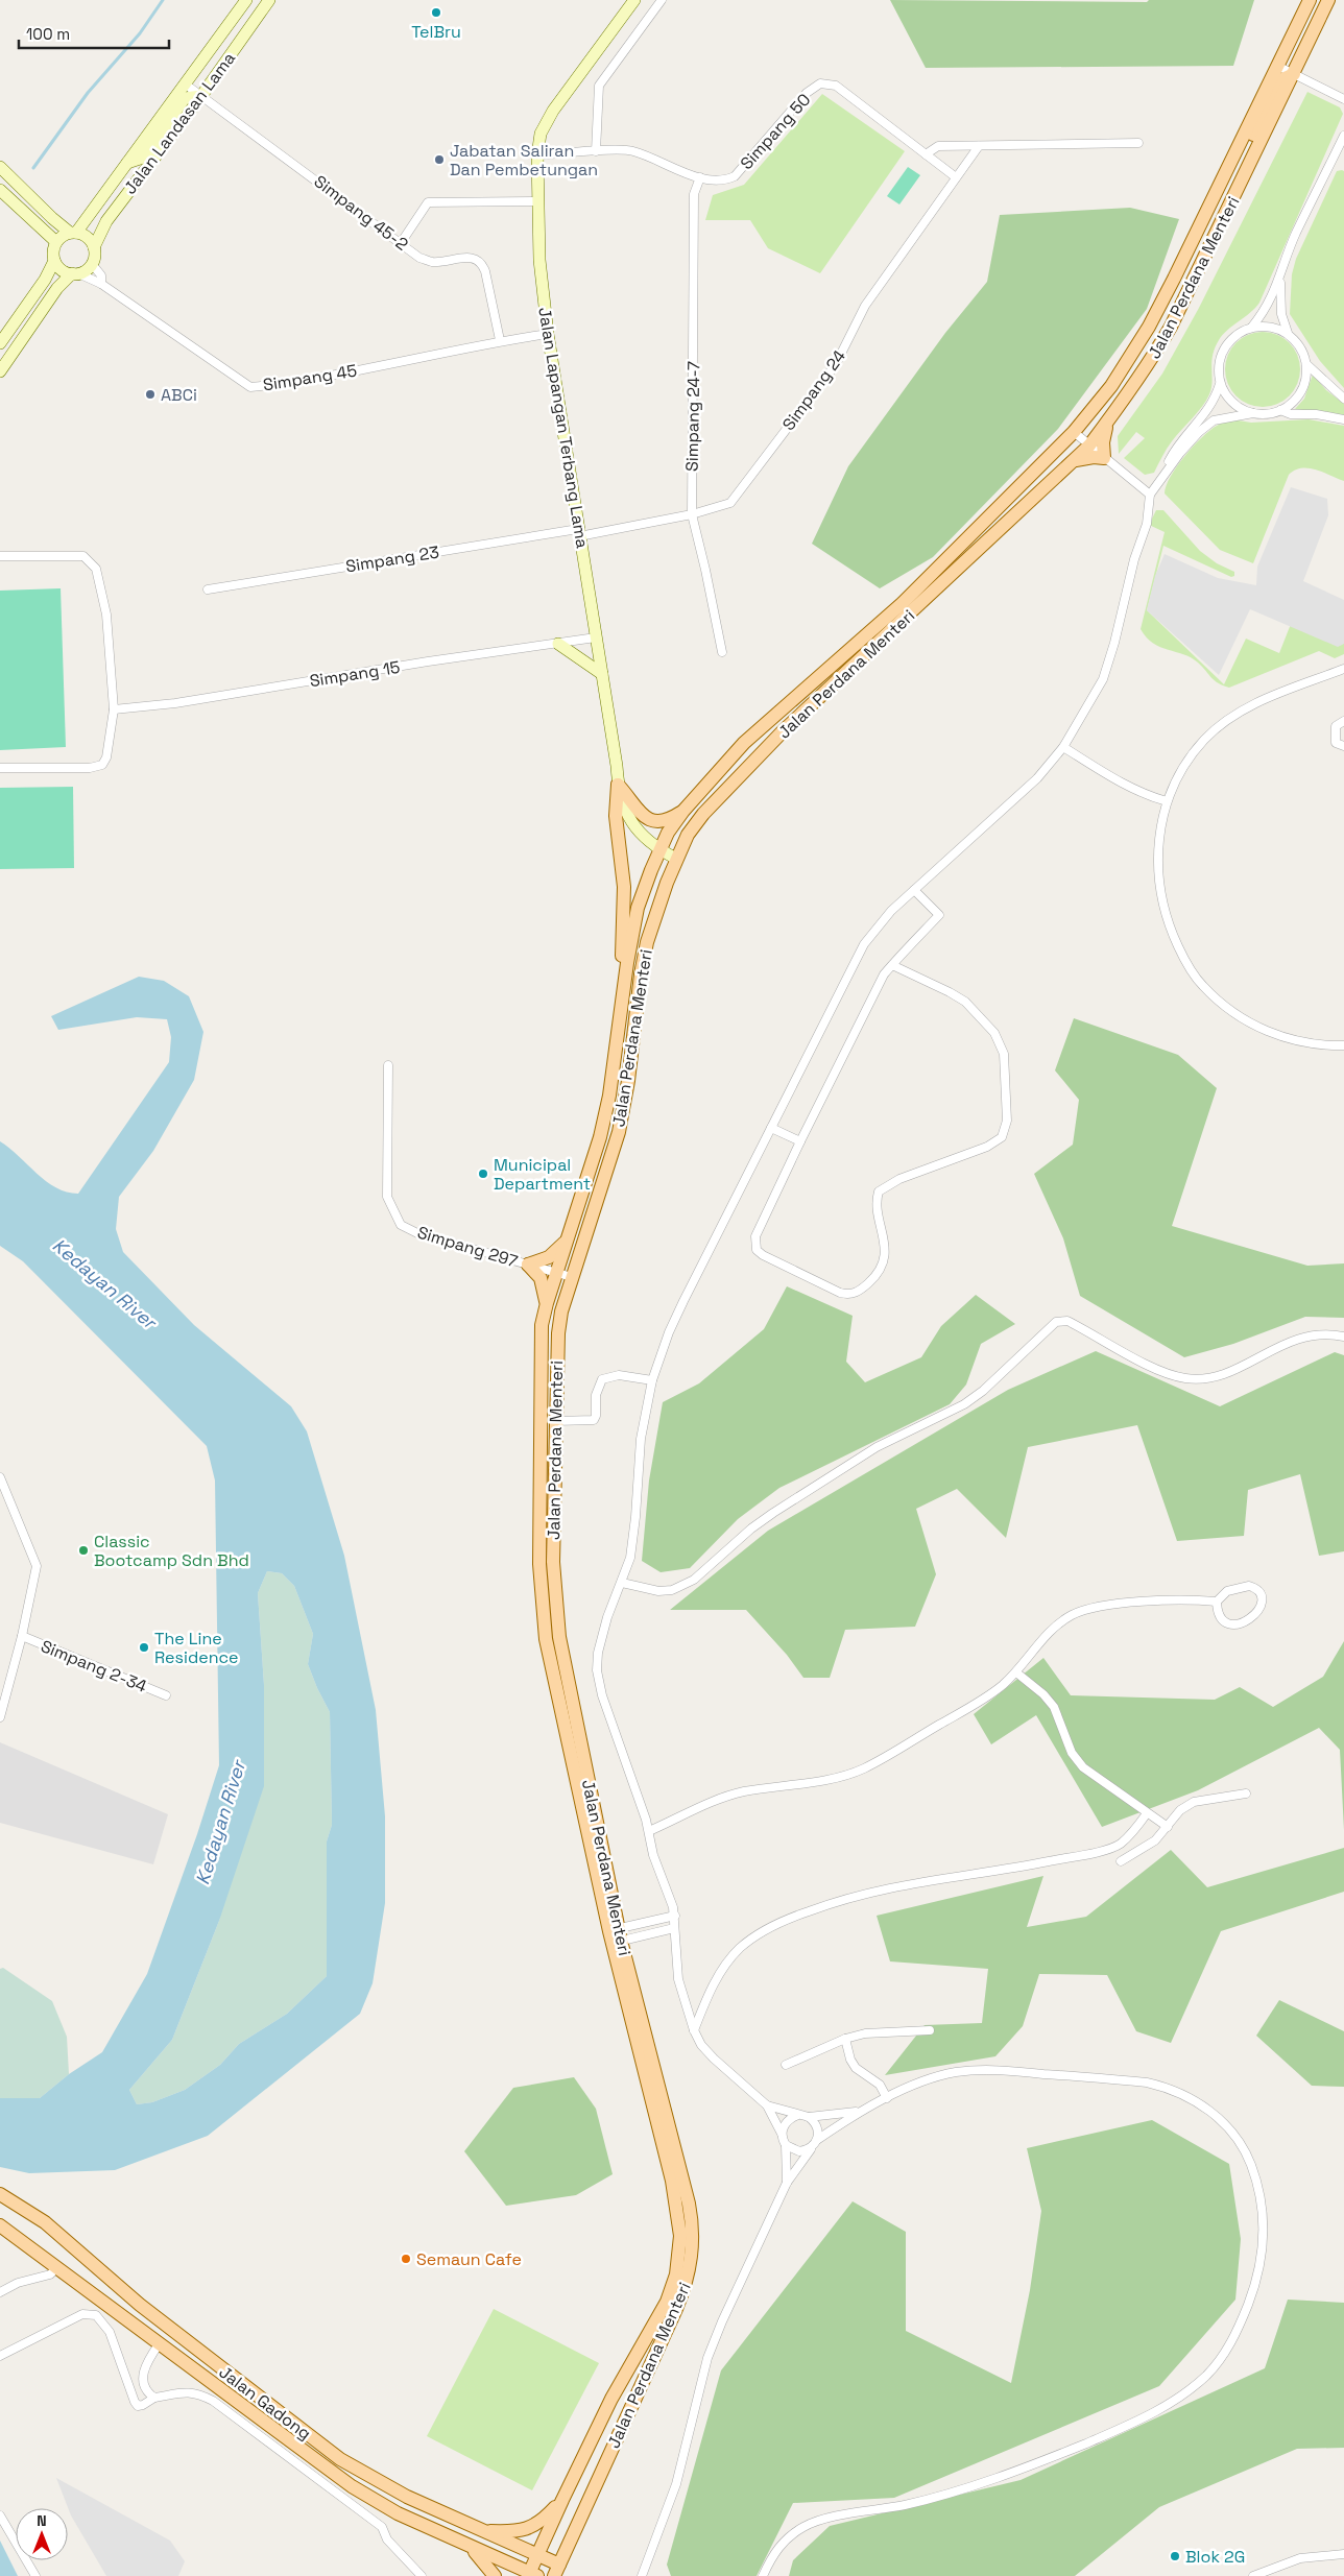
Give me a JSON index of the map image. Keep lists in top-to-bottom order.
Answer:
{
  "streets": {
    "main road": ["Jalan Perdana Menteri", "Jalan Gadong"],
    "street": [
      "Jalan Landasan Lama",
      "Simpang 50",
      "Simpang 45-2",
      "Simpang 45",
      "Simpang 24",
      "Simpang 24-7",
      "Jalan Lapangan Terbang Lama",
      "Simpang 23",
      "Simpang 15",
      "Simpang 297",
      "Simpang 2-34"
    ]
  },
  "crossings": [
    ["Jalan Landasan Lama", "Simpang 45-2"],
    ["Jalan Landasan Lama", "Simpang 45"],
    ["Simpang 50", "Simpang 24"],
    ["Simpang 50", "Simpang 24-7"],
    ["Simpang 50", "Jalan Lapangan Terbang Lama"],
    ["Simpang 45-2", "Simpang 45"],
    ["Jalan Perdana Menteri", "Jalan Lapangan Terbang Lama"],
    ["Jalan Perdana Menteri", "Simpang 297"],
    ["Jalan Perdana Menteri", "Jalan Gadong"],
    ["Simpang 45", "Jalan Lapangan Terbang Lama"],
    ["Simpang 24", "Simpang 24-7"],
    ["Simpang 24", "Jalan Lapangan Terbang Lama"],
    ["Simpang 24", "Simpang 23"],
    ["Jalan Lapangan Terbang Lama", "Simpang 23"],
    ["Jalan Lapangan Terbang Lama", "Simpang 15"]
  ],
  "water": ["Kedayan River"],
  "places": [
    "TelBru",
    "Jabatan Saliran Dan Pembetungan",
    "ABCi",
    "Municipal Department",
    "Classic Bootcamp Sdn Bhd",
    "The Line Residence",
    "Semaun Cafe",
    "Blok 2G"
  ],
  "scale_bar": "100 m",
  "north": "top"
}
